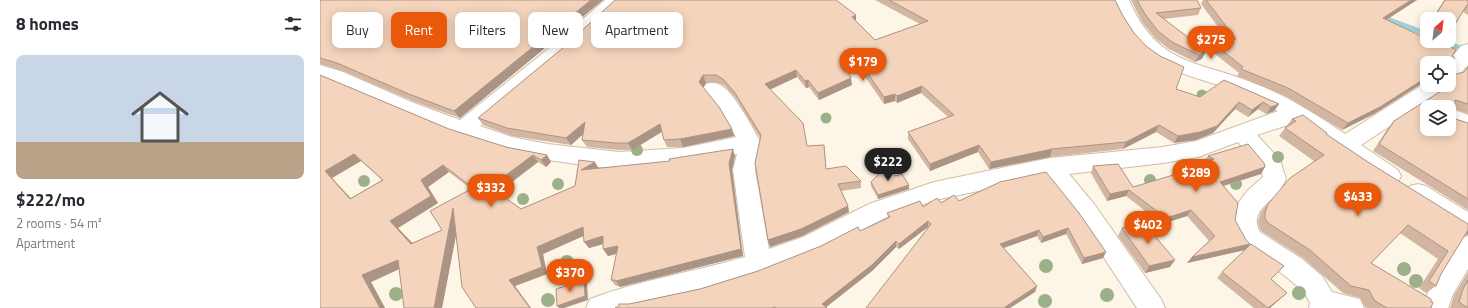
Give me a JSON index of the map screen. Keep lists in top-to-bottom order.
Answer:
{
  "north": "top right",
  "page": {
    "heading": "8 homes",
    "chip": [
      "Buy",
      "Rent",
      "Filters",
      "New",
      "Apartment"
    ],
    "price": [
      "$275",
      "$179",
      "$222",
      "$289",
      "$332",
      "$433",
      "$402",
      "$370"
    ],
    "list": [
      {
        "name": "$222/mo",
        "note": "2 rooms · 54 m² · Apartment"
      }
    ]
  }
}
